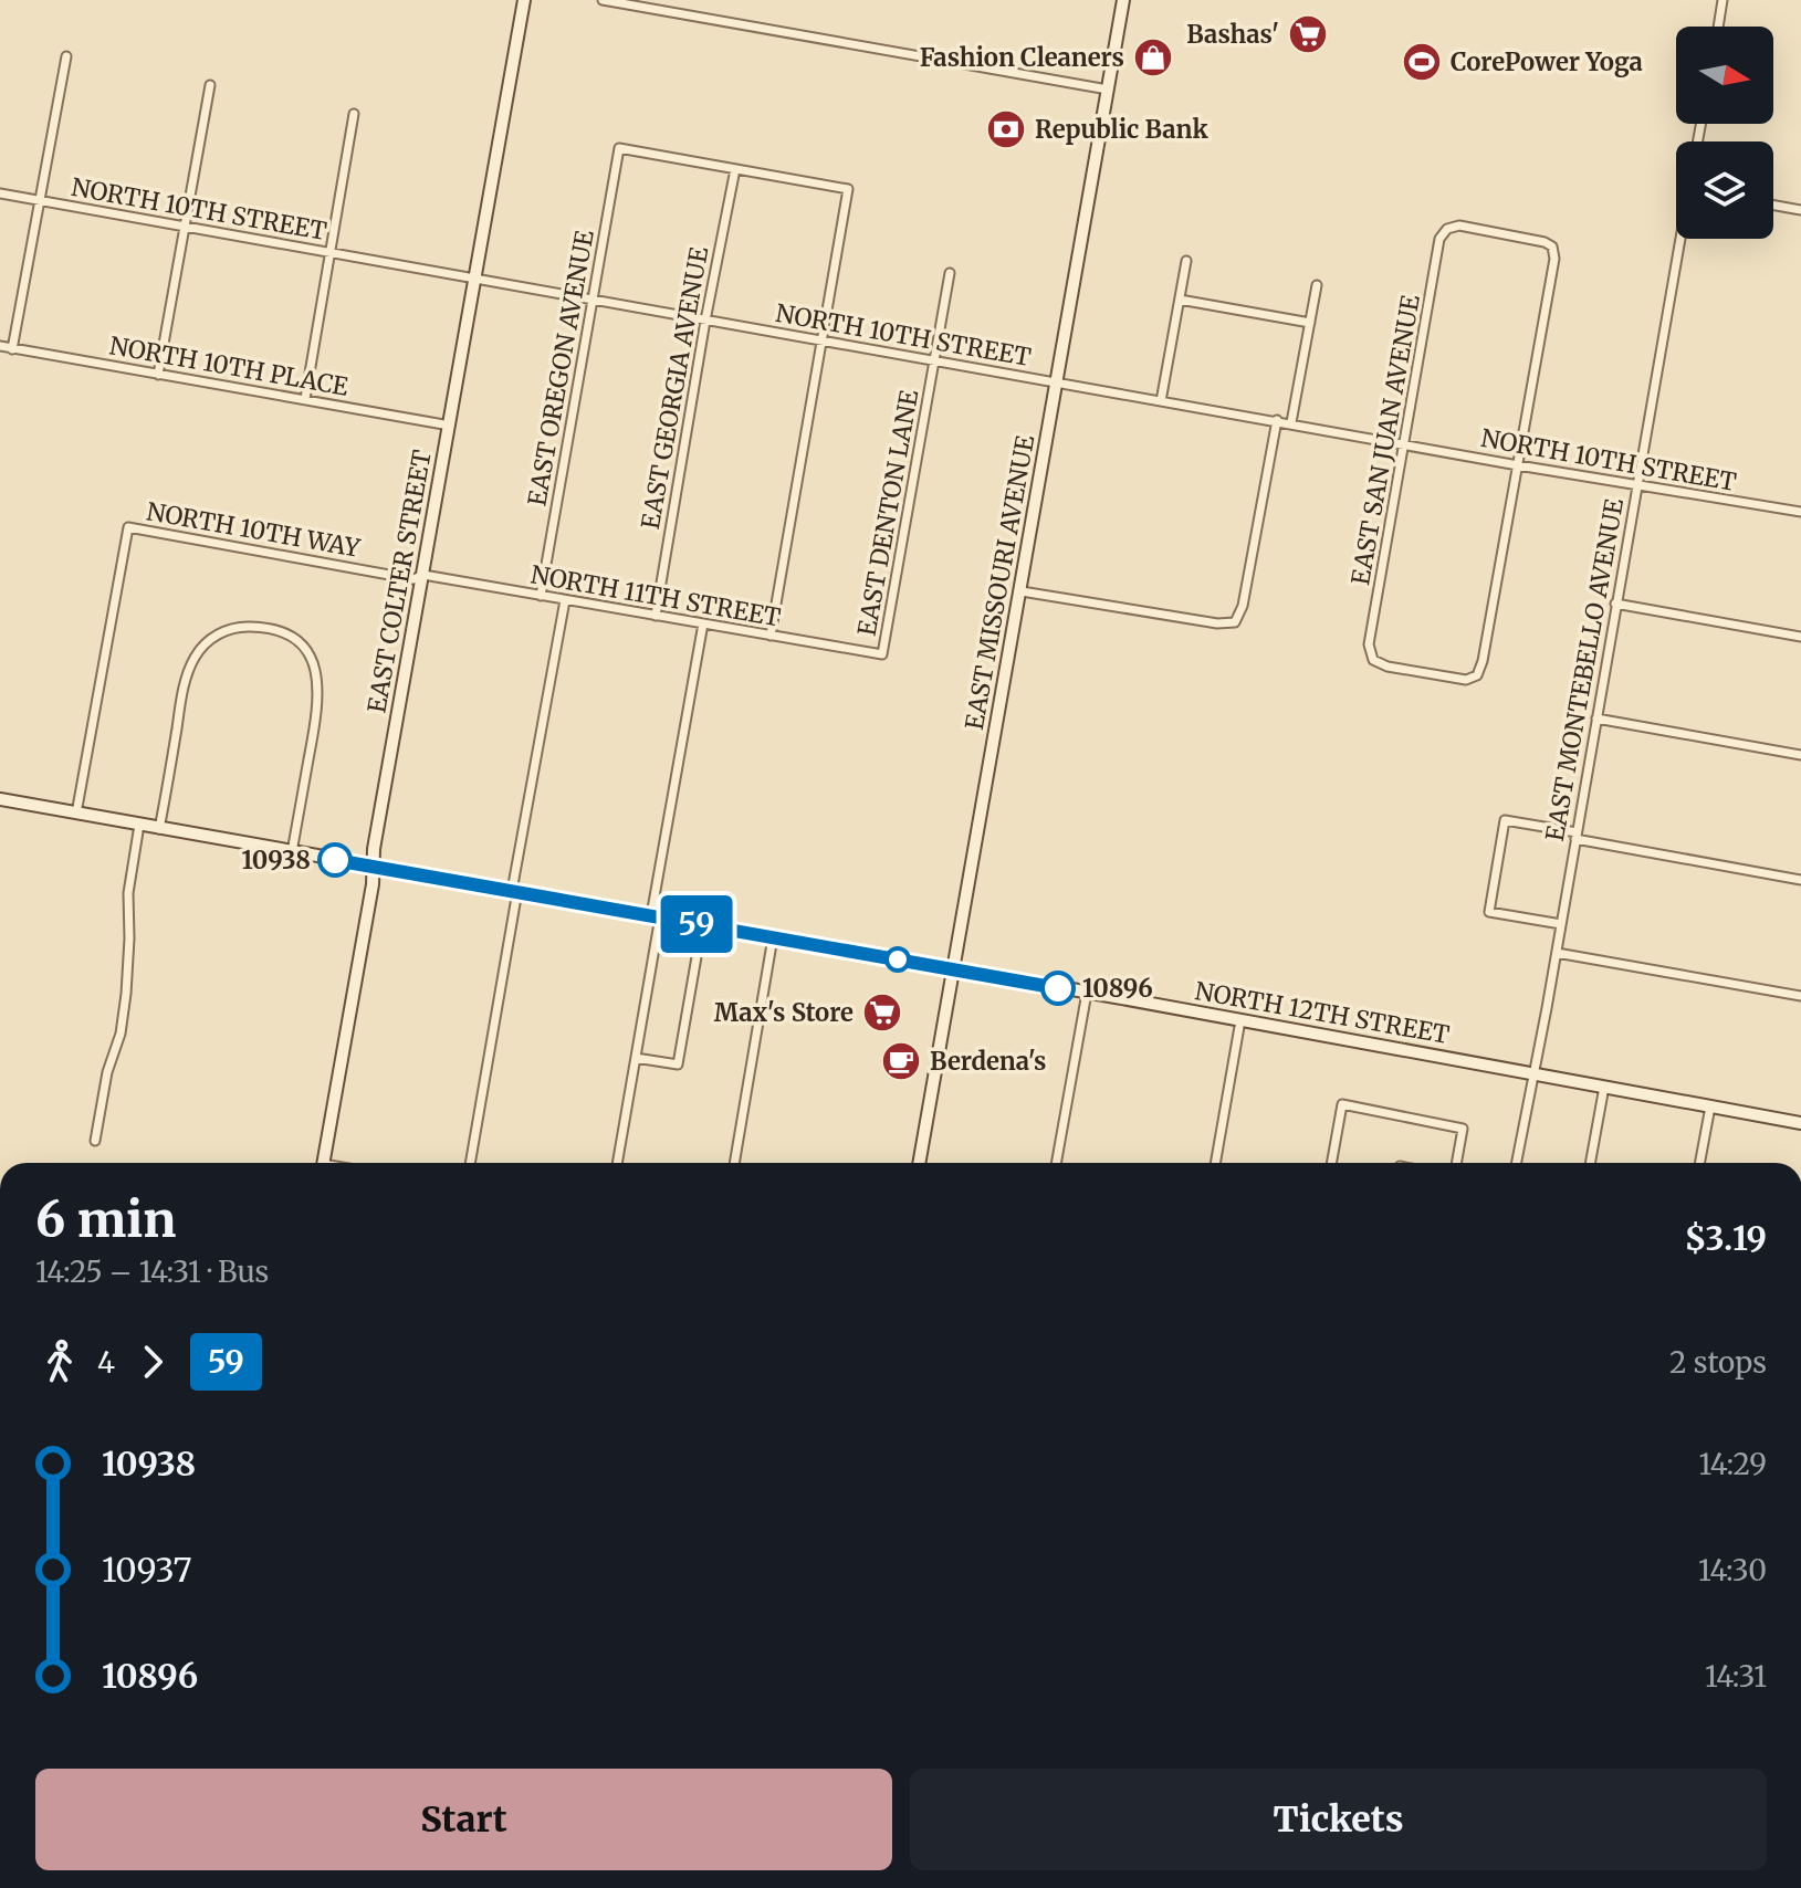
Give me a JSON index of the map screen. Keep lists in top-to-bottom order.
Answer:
{
  "streets": {
    "street": [
      "NORTH 10TH STREET",
      "NORTH 10TH PLACE",
      "EAST OREGON AVENUE",
      "EAST GEORGIA AVENUE",
      "EAST SAN JUAN AVENUE",
      "EAST DENTON LANE",
      "NORTH 10TH WAY",
      "EAST COLTER STREET",
      "EAST MISSOURI AVENUE",
      "NORTH 11TH STREET",
      "EAST MONTEBELLO AVENUE",
      "NORTH 12TH STREET"
    ]
  },
  "crossings": [
    ["NORTH 10TH STREET", "EAST OREGON AVENUE"],
    ["NORTH 10TH STREET", "EAST GEORGIA AVENUE"],
    ["NORTH 10TH STREET", "EAST SAN JUAN AVENUE"],
    ["NORTH 10TH STREET", "EAST DENTON LANE"],
    ["NORTH 10TH STREET", "EAST COLTER STREET"],
    ["NORTH 10TH STREET", "EAST MISSOURI AVENUE"],
    ["NORTH 10TH STREET", "EAST MONTEBELLO AVENUE"],
    ["NORTH 10TH PLACE", "EAST COLTER STREET"],
    ["EAST OREGON AVENUE", "EAST GEORGIA AVENUE"],
    ["EAST OREGON AVENUE", "NORTH 11TH STREET"],
    ["EAST GEORGIA AVENUE", "NORTH 11TH STREET"],
    ["EAST DENTON LANE", "NORTH 11TH STREET"],
    ["NORTH 10TH WAY", "EAST COLTER STREET"],
    ["NORTH 10TH WAY", "NORTH 11TH STREET"],
    ["NORTH 10TH WAY", "NORTH 12TH STREET"],
    ["EAST COLTER STREET", "NORTH 11TH STREET"],
    ["EAST COLTER STREET", "NORTH 12TH STREET"],
    ["EAST MISSOURI AVENUE", "NORTH 12TH STREET"],
    ["EAST MONTEBELLO AVENUE", "NORTH 12TH STREET"]
  ],
  "places": {
    "supermarket": ["Bashas'", "Max's Store"],
    "shop": ["Fashion Cleaners"],
    "sports": ["CorePower Yoga"],
    "bank": ["Republic Bank"],
    "other": ["10938", "10896"],
    "cafe": ["Berdena's"]
  },
  "lines": ["bus line 59"],
  "north": "right",
  "page": {
    "on_map": "59",
    "heading": ["6 min", "14:25 – 14:31 · Bus", "$3.19"],
    "legs": ["4", "59", "2 stops"],
    "list": [
      {
        "name": "10938",
        "value": "14:29"
      },
      {
        "name": "10937",
        "value": "14:30"
      },
      {
        "name": "10896",
        "value": "14:31"
      }
    ],
    "buttons": ["Start", "Tickets"]
  }
}
